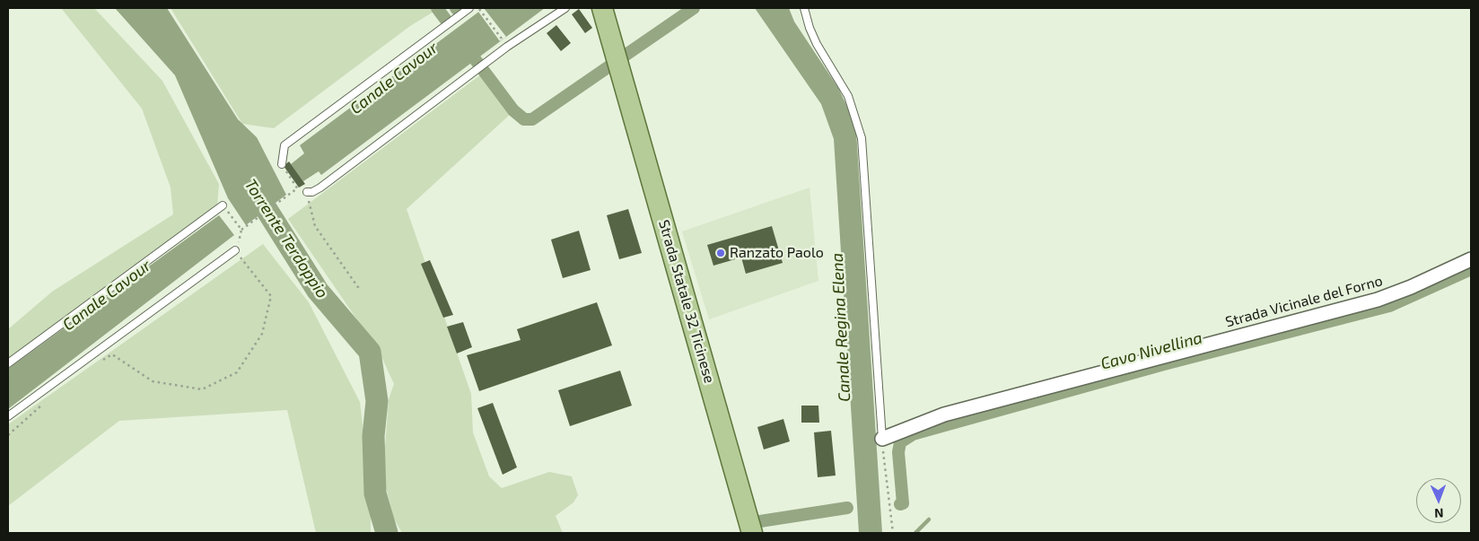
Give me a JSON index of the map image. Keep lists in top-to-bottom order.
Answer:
{
  "streets": {
    "main road": ["Strada Statale 32 Ticinese"],
    "street": ["Strada Vicinale del Forno"]
  },
  "water": [
    "Canale Cavour",
    "Torrente Terdoppio",
    "Canale Regina Elena",
    "Cavo Nivellina"
  ],
  "places": ["Ranzato Paolo"],
  "north": "bottom"
}
